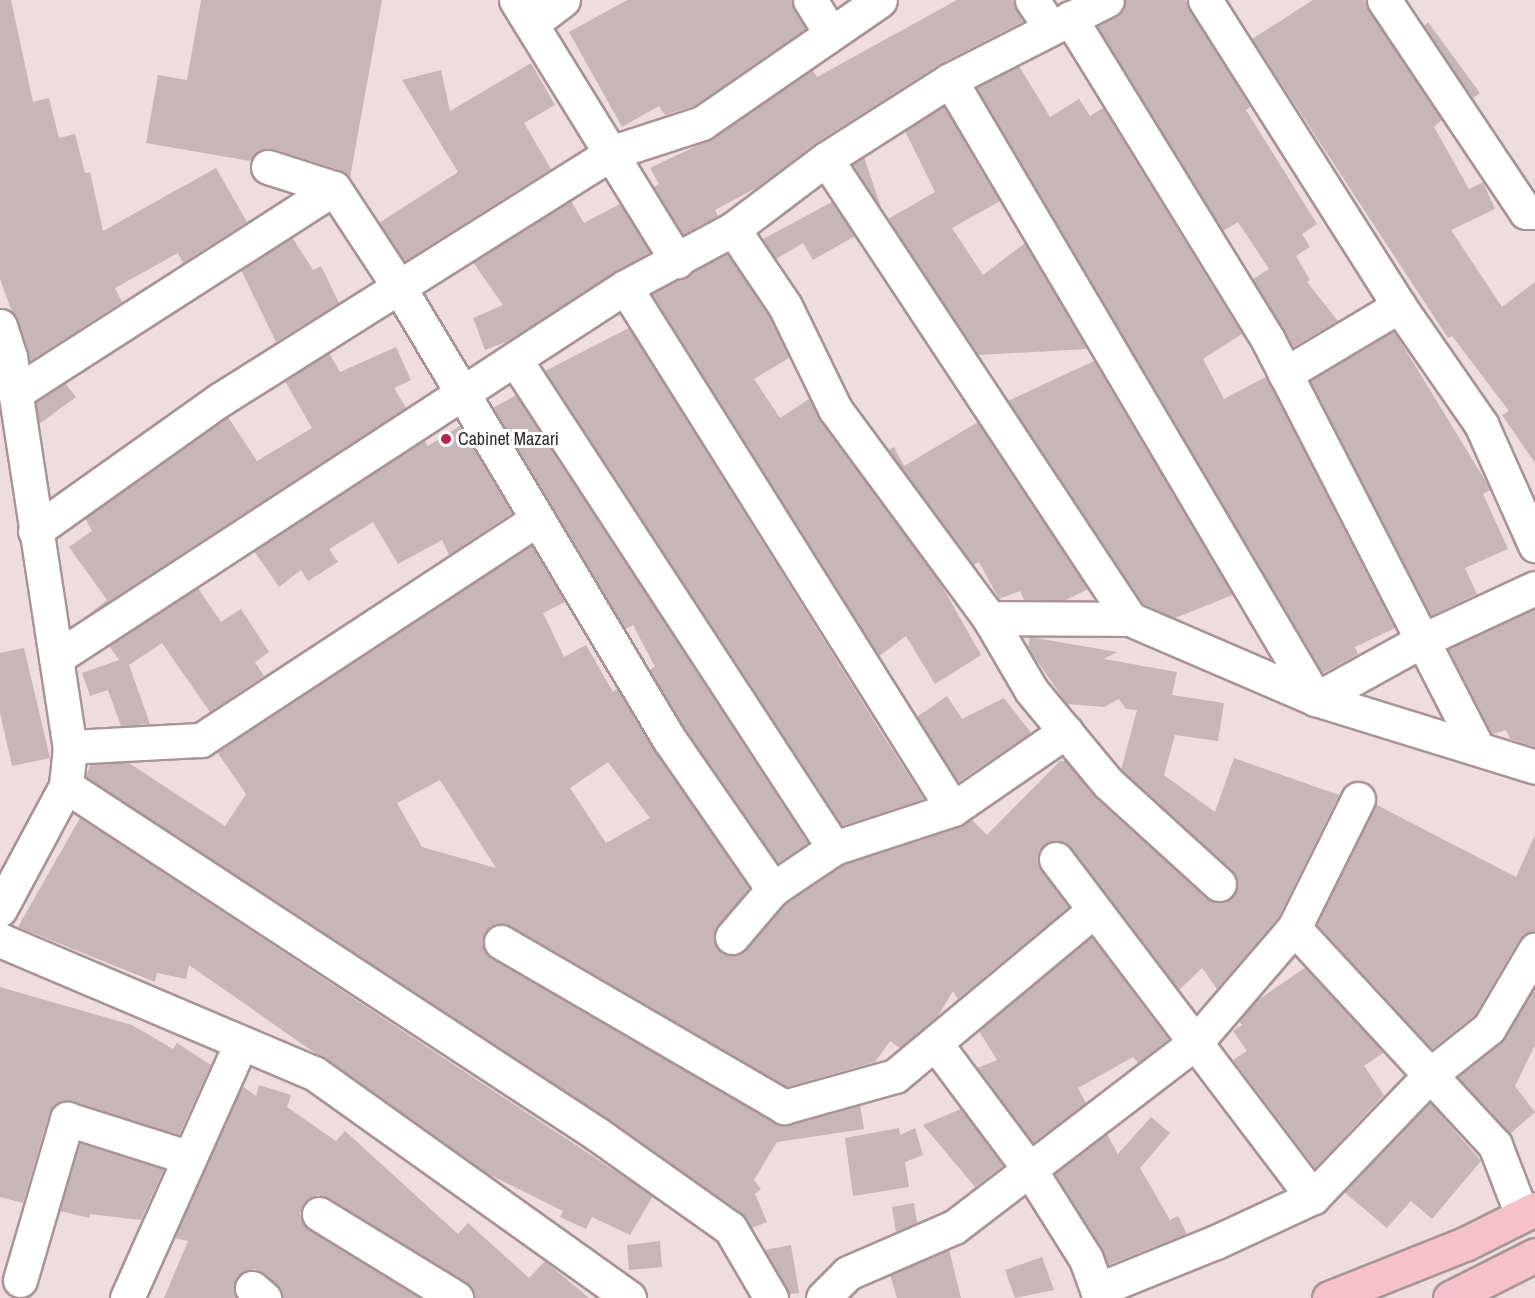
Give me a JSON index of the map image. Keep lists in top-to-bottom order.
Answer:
{
  "places": ["Cabinet Mazari"]
}
